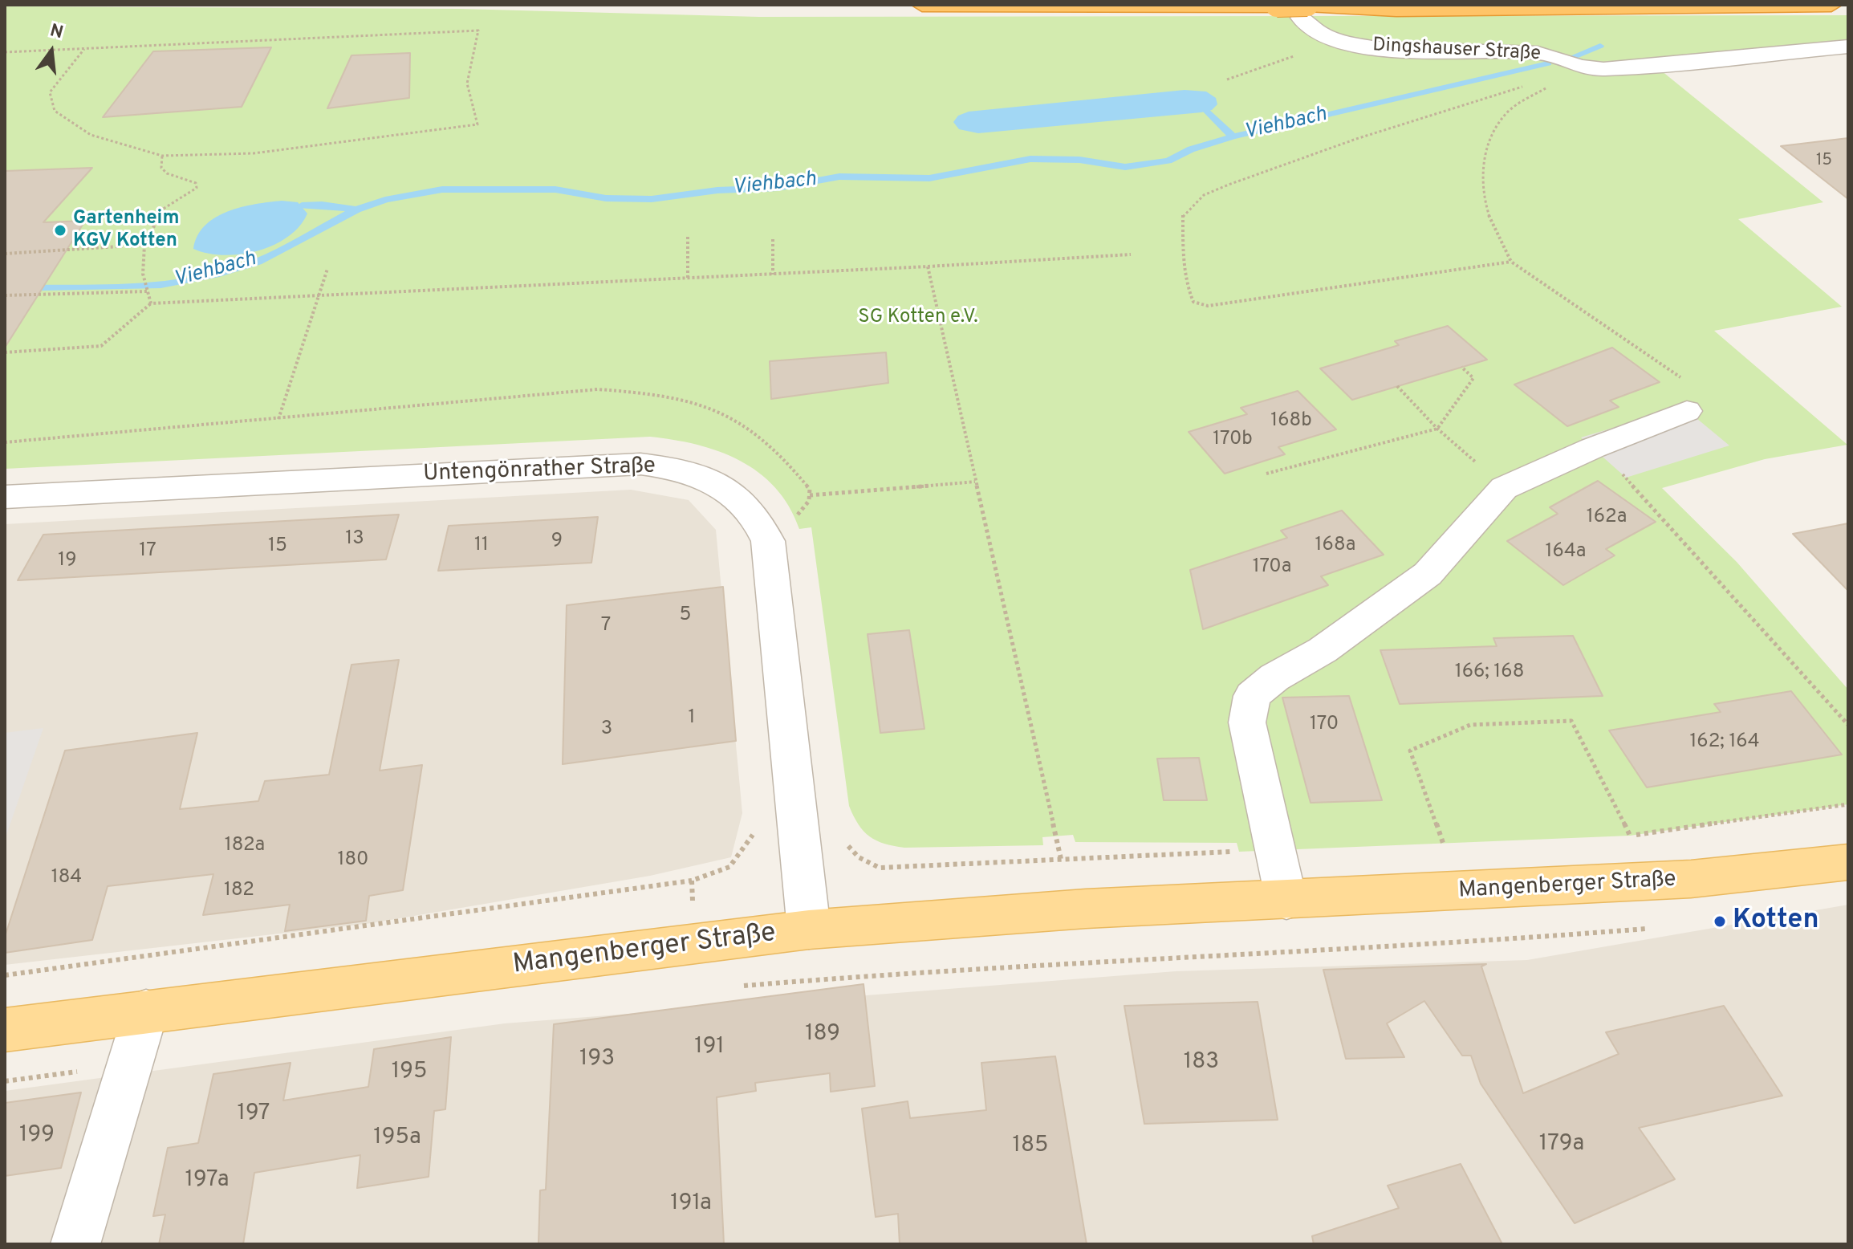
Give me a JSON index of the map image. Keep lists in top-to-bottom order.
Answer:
{
  "streets": {
    "main road": ["Mangenberger Straße"],
    "street": ["Dingshauser Straße", "Untengönrather Straße"]
  },
  "crossings": [
    ["Untengönrather Straße", "Mangenberger Straße"]
  ],
  "water": ["Viehbach"],
  "parks": ["SG Kotten e.V."],
  "places": ["Gartenheim KGV Kotten", "Kotten"],
  "house_numbers": [
    "15",
    "168b",
    "170b",
    "162a",
    "13",
    "9",
    "11",
    "168a",
    "15",
    "17",
    "164a",
    "19",
    "170a",
    "5",
    "7",
    "166; 168",
    "1",
    "170",
    "3",
    "162; 164",
    "182a",
    "180",
    "184",
    "182",
    "189",
    "191",
    "193",
    "183",
    "195",
    "197",
    "199",
    "195a",
    "179a",
    "185",
    "197a",
    "191a"
  ],
  "north": "top"
}
